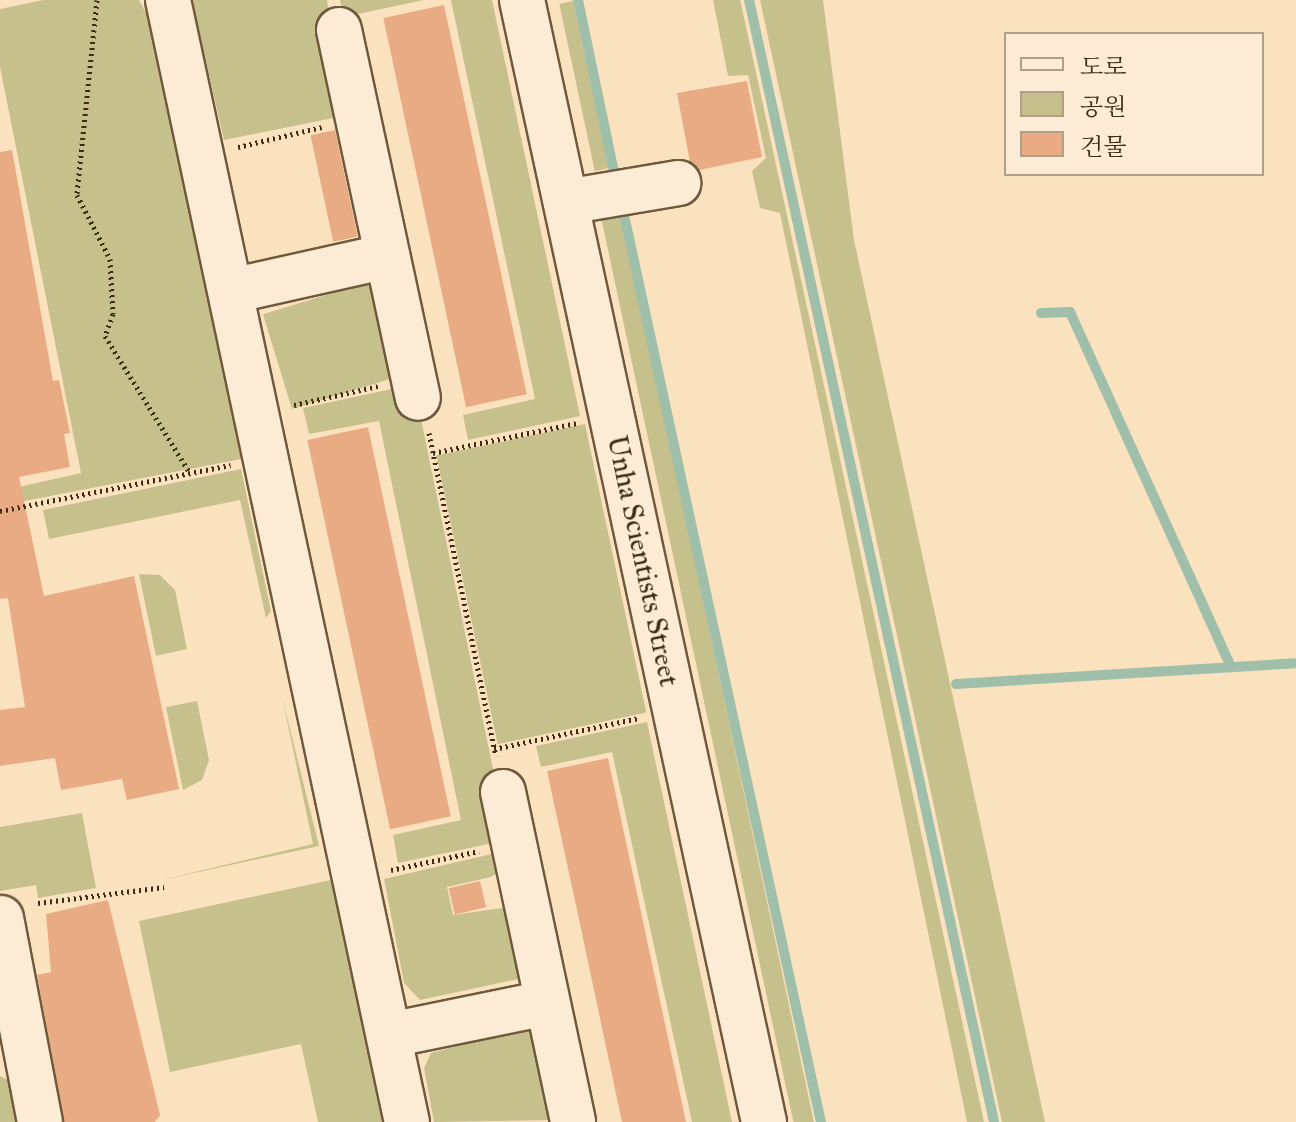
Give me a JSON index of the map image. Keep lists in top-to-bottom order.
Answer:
{
  "streets": {
    "street": ["Unha Scientists Street"]
  },
  "legend": ["도로", "공원", "건물"]
}
